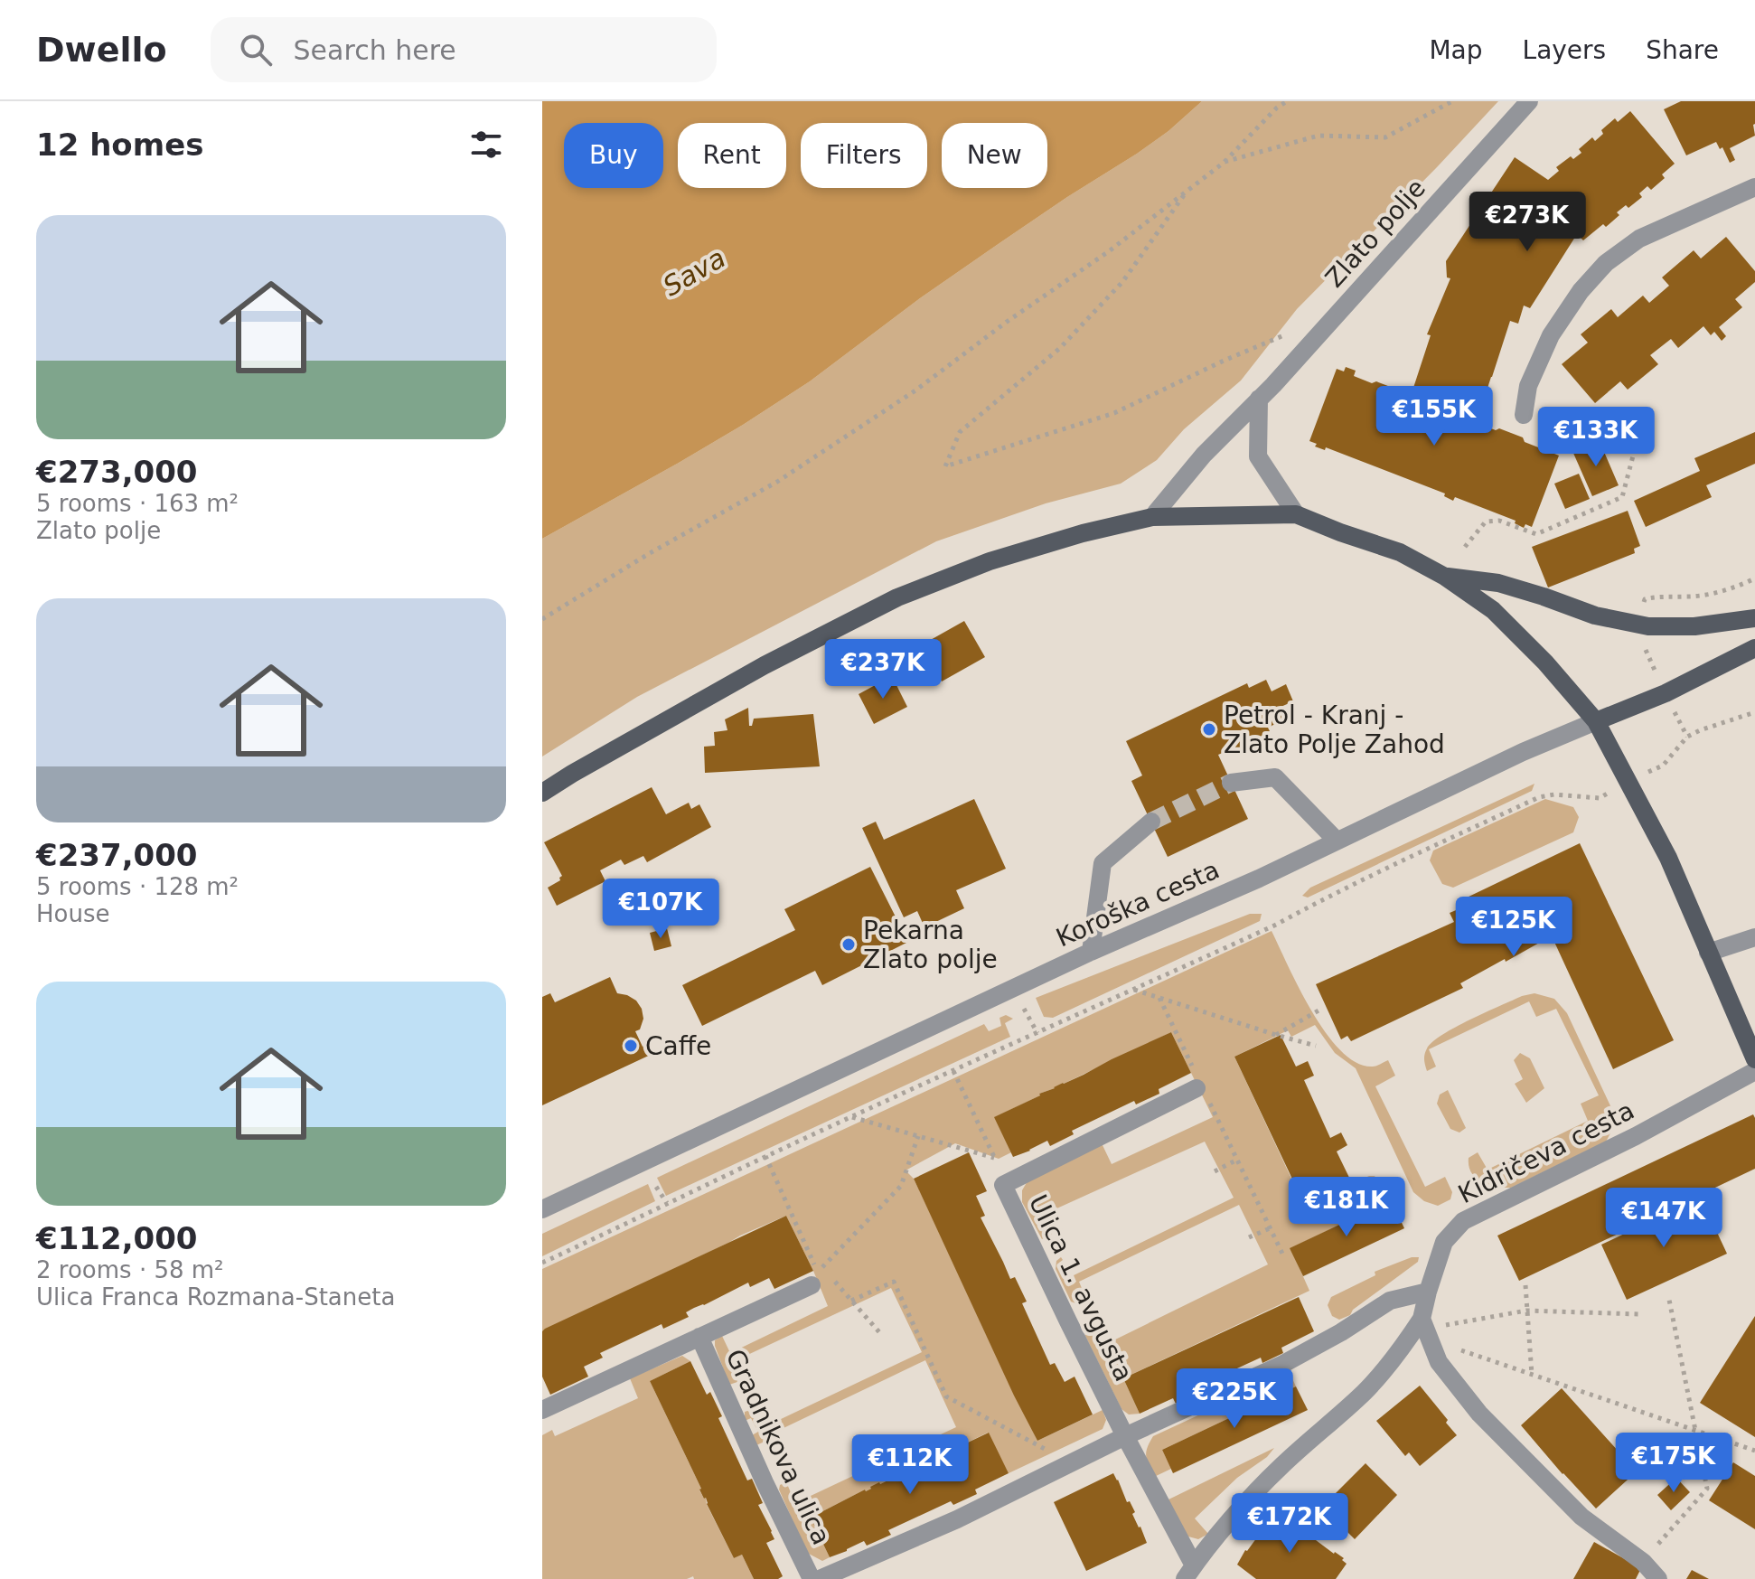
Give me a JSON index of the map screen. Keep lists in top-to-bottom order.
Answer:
{
  "streets": {
    "main road": ["Koroška cesta"],
    "street": [
      "Zlato polje",
      "Kidričeva cesta",
      "Ulica 1. avgusta",
      "Gradnikova ulica"
    ]
  },
  "crossings": [
    ["Kidričeva cesta", "Ulica 1. avgusta"]
  ],
  "water": ["Sava"],
  "places": ["Petrol - Kranj - Zlato Polje Zahod", "Pekarna Zlato polje", "Caffe"],
  "page": {
    "header": "Dwello",
    "search": "Search here",
    "nav": ["Map", "Layers", "Share"],
    "heading": "12 homes",
    "chip": [
      "Buy",
      "Rent",
      "Filters",
      "New"
    ],
    "list": [
      {
        "name": "€273,000",
        "note": "5 rooms · 163 m² · Zlato polje"
      },
      {
        "name": "€237,000",
        "note": "5 rooms · 128 m² · House"
      },
      {
        "name": "€112,000",
        "note": "2 rooms · 58 m² · Ulica Franca Rozmana-Staneta"
      }
    ],
    "price": [
      "€273K",
      "€155K",
      "€133K",
      "€237K",
      "€107K",
      "€125K",
      "€181K",
      "€147K",
      "€225K",
      "€175K",
      "€112K",
      "€172K"
    ]
  }
}
